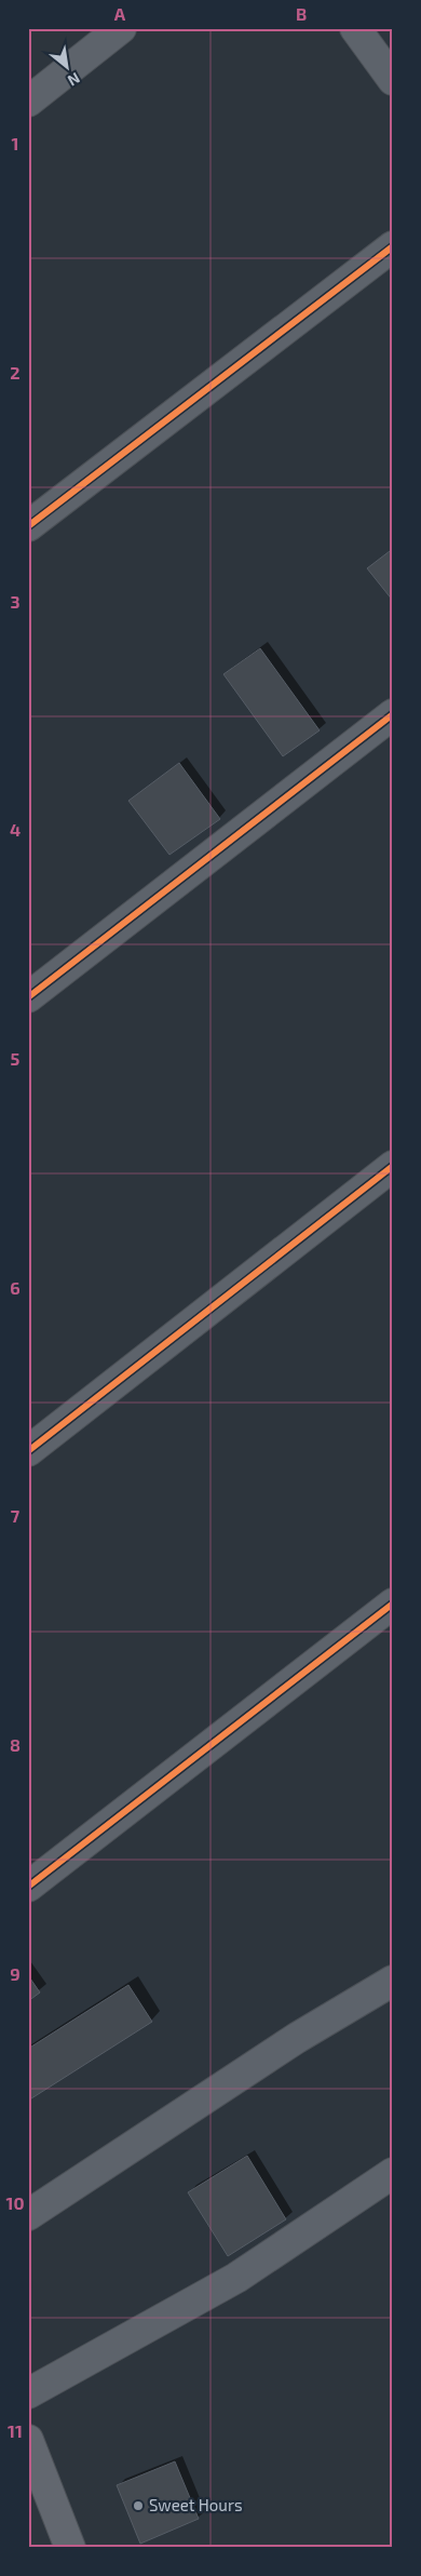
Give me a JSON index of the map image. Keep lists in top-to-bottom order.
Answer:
{
  "places": ["Sweet Hours"],
  "north": "bottom right",
  "grid": {
    "columns": ["A", "B"],
    "rows": [
      "1",
      "2",
      "3",
      "4",
      "5",
      "6",
      "7",
      "8",
      "9",
      "10",
      "11"
    ]
  }
}
